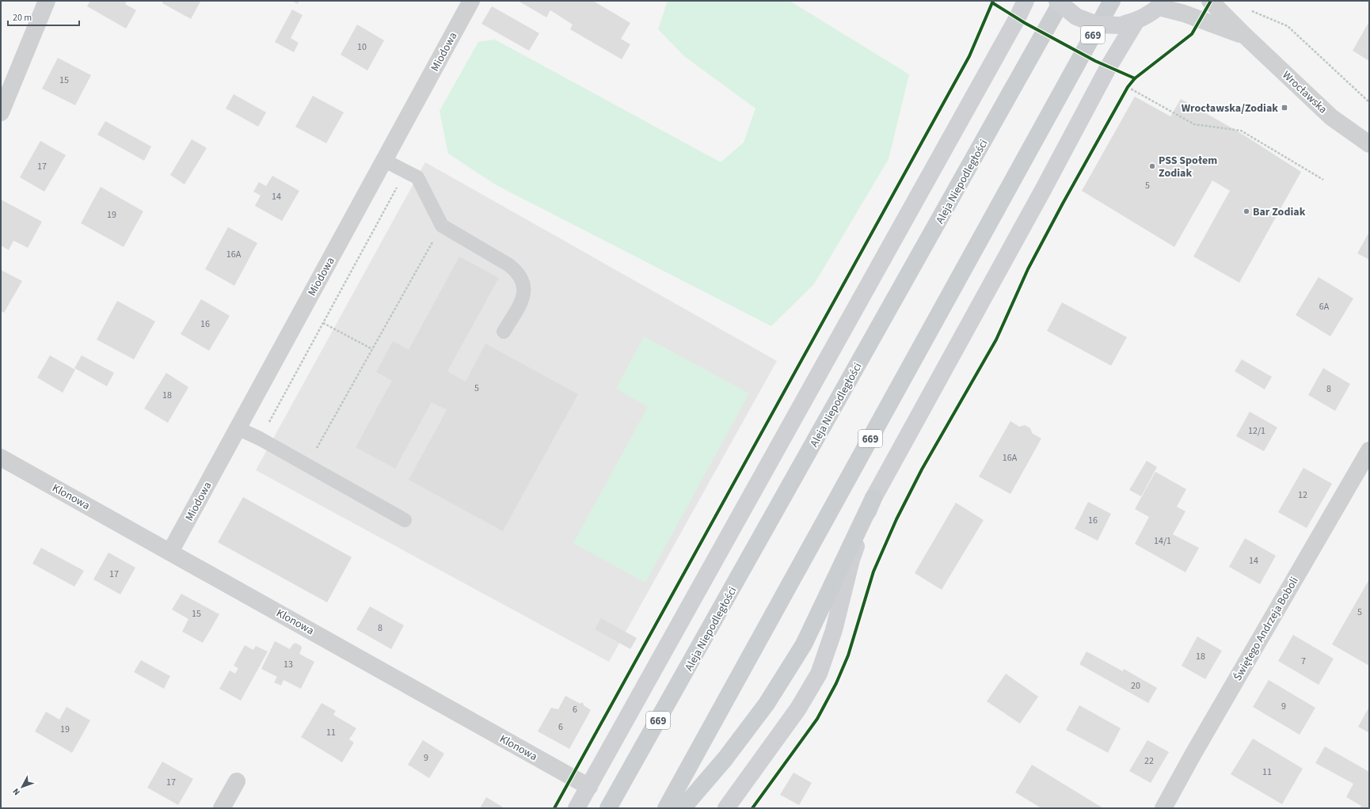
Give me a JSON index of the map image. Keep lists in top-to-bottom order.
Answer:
{
  "streets": {
    "main road": ["669", "Aleja Niepodległości"],
    "street": [
      "Miodowa",
      "Wrocławska",
      "Klonowa",
      "Świętego Andrzeja Boboli"
    ]
  },
  "crossings": [
    ["Miodowa", "Klonowa"]
  ],
  "places": {
    "transit": ["Wrocławska/Zodiak"],
    "other": ["PSS Społem Zodiak", "Bar Zodiak"]
  },
  "house_numbers": [
    "10",
    "15",
    "17",
    "5",
    "14",
    "19",
    "16A",
    "6A",
    "16",
    "5",
    "8",
    "18",
    "12/1",
    "16A",
    "12",
    "16",
    "14/1",
    "14",
    "17",
    "5",
    "15",
    "8",
    "18",
    "7",
    "13",
    "20",
    "9",
    "6",
    "6",
    "19",
    "11",
    "9",
    "22",
    "11",
    "17"
  ],
  "scale_bar": "20 m",
  "north": "bottom left"
}
